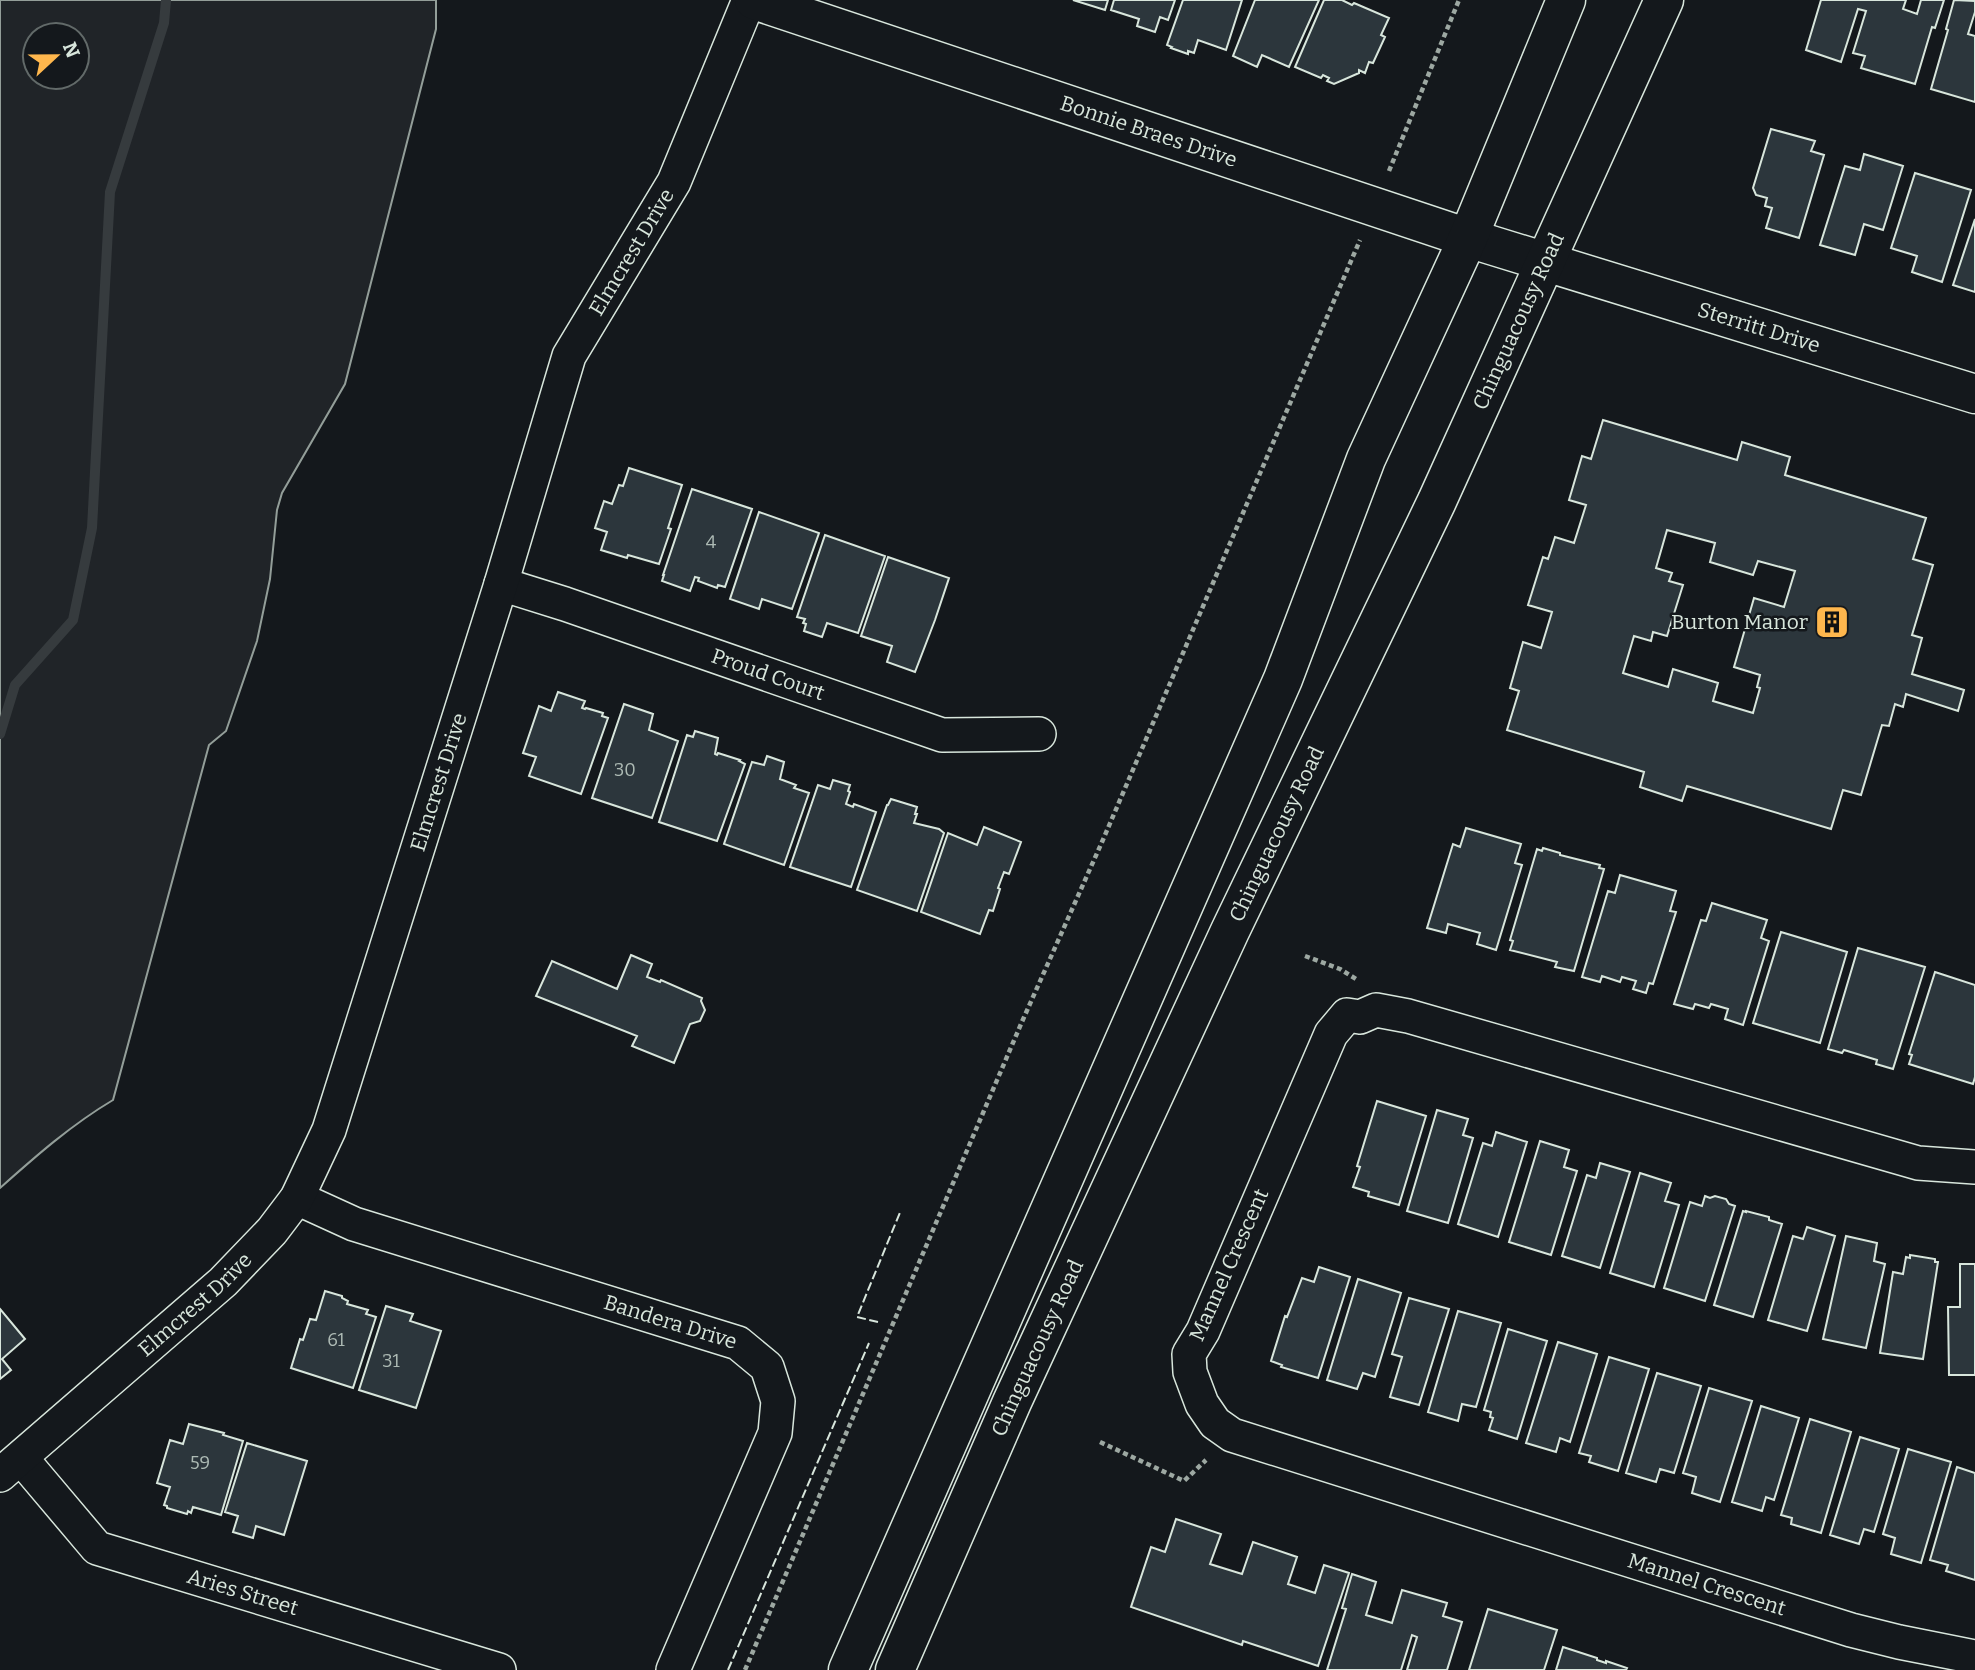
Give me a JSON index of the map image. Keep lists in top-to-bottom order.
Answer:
{
  "streets": {
    "main road": ["Bonnie Braes Drive", "Chinguacousy Road", "Sterritt Drive"],
    "street": [
      "Elmcrest Drive",
      "Proud Court",
      "Mannel Crescent",
      "Bandera Drive",
      "Aries Street"
    ]
  },
  "crossings": [
    ["Bonnie Braes Drive", "Elmcrest Drive"],
    ["Bonnie Braes Drive", "Chinguacousy Road"],
    ["Bonnie Braes Drive", "Sterritt Drive"],
    ["Elmcrest Drive", "Proud Court"],
    ["Elmcrest Drive", "Bandera Drive"],
    ["Elmcrest Drive", "Aries Street"],
    ["Chinguacousy Road", "Sterritt Drive"]
  ],
  "places": {
    "building": ["Burton Manor"]
  },
  "house_numbers": [
    "4",
    "30",
    "61",
    "31",
    "59"
  ],
  "north": "right"
}
